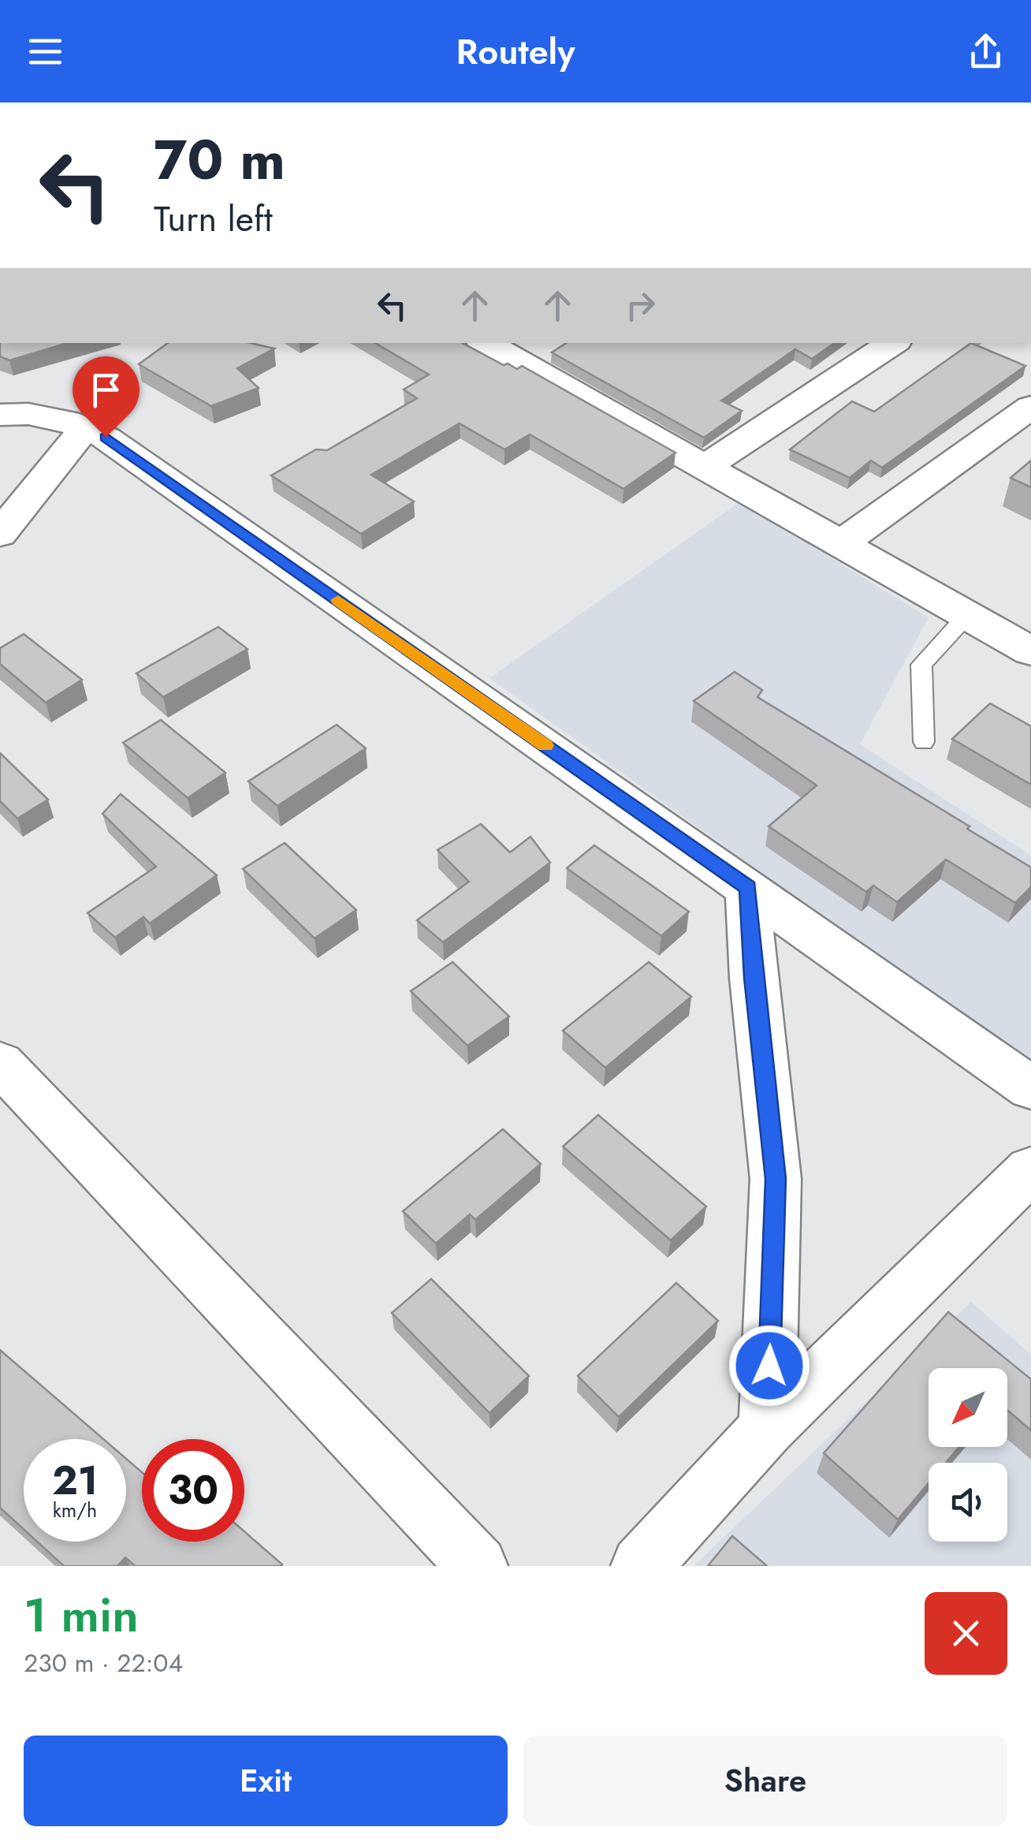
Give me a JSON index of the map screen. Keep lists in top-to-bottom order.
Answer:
{
  "north": "bottom left",
  "page": {
    "header": "Routely",
    "turn": ["70 m", "Turn left"],
    "speed": "21 km/h",
    "limit": "30",
    "heading": ["1 min", "230 m · 22:04"],
    "buttons": ["Exit", "Share"]
  }
}
